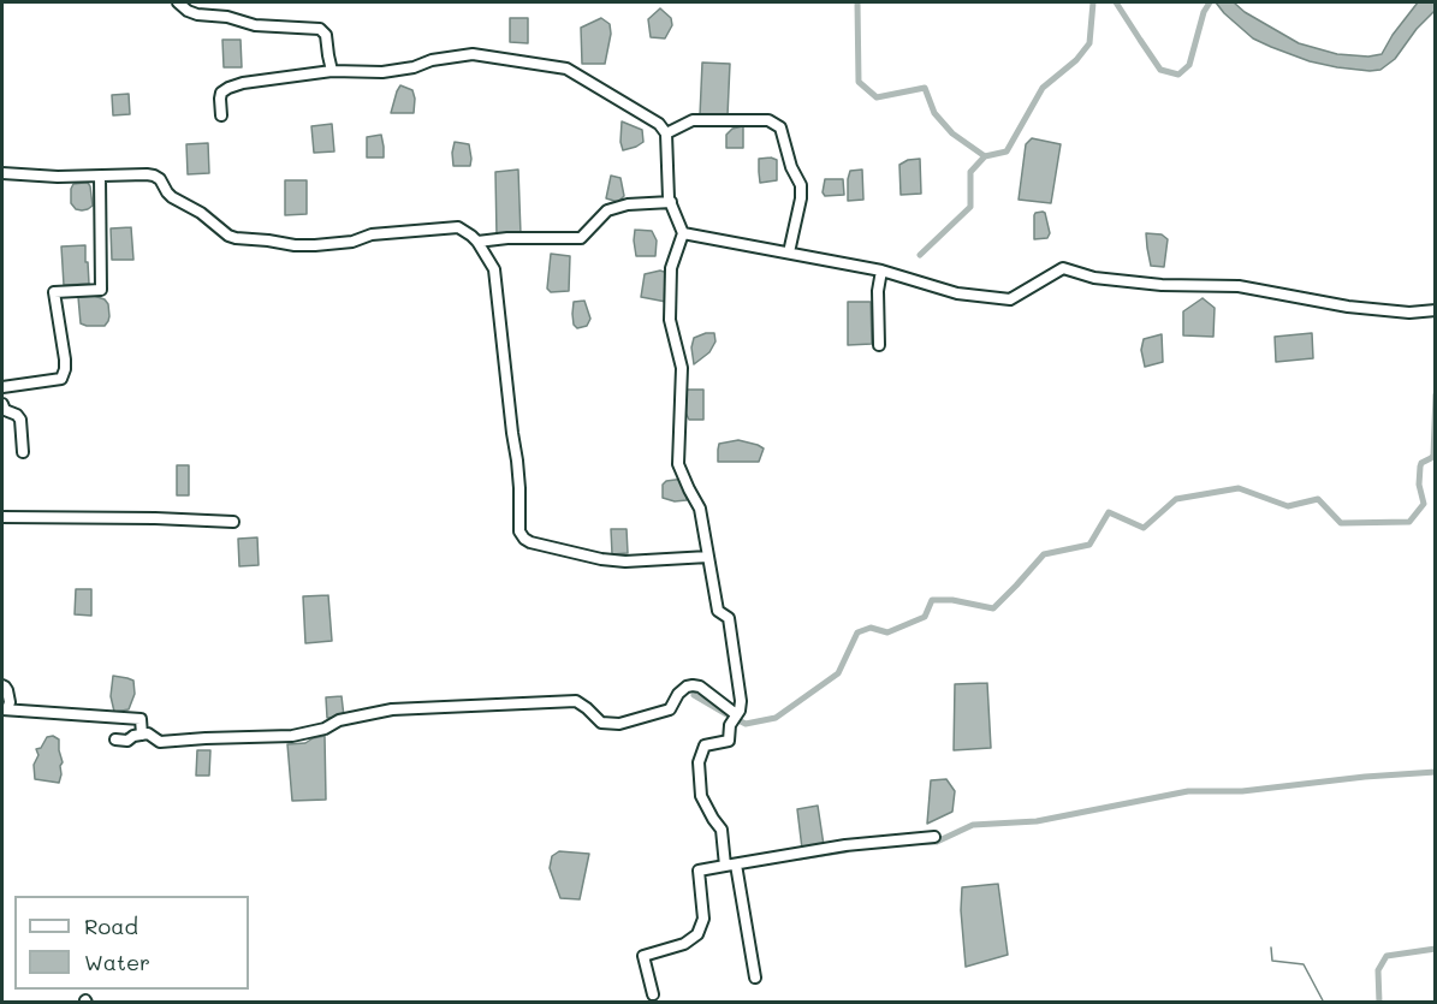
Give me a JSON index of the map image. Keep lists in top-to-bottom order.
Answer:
{
  "legend": ["Road", "Water"]
}
